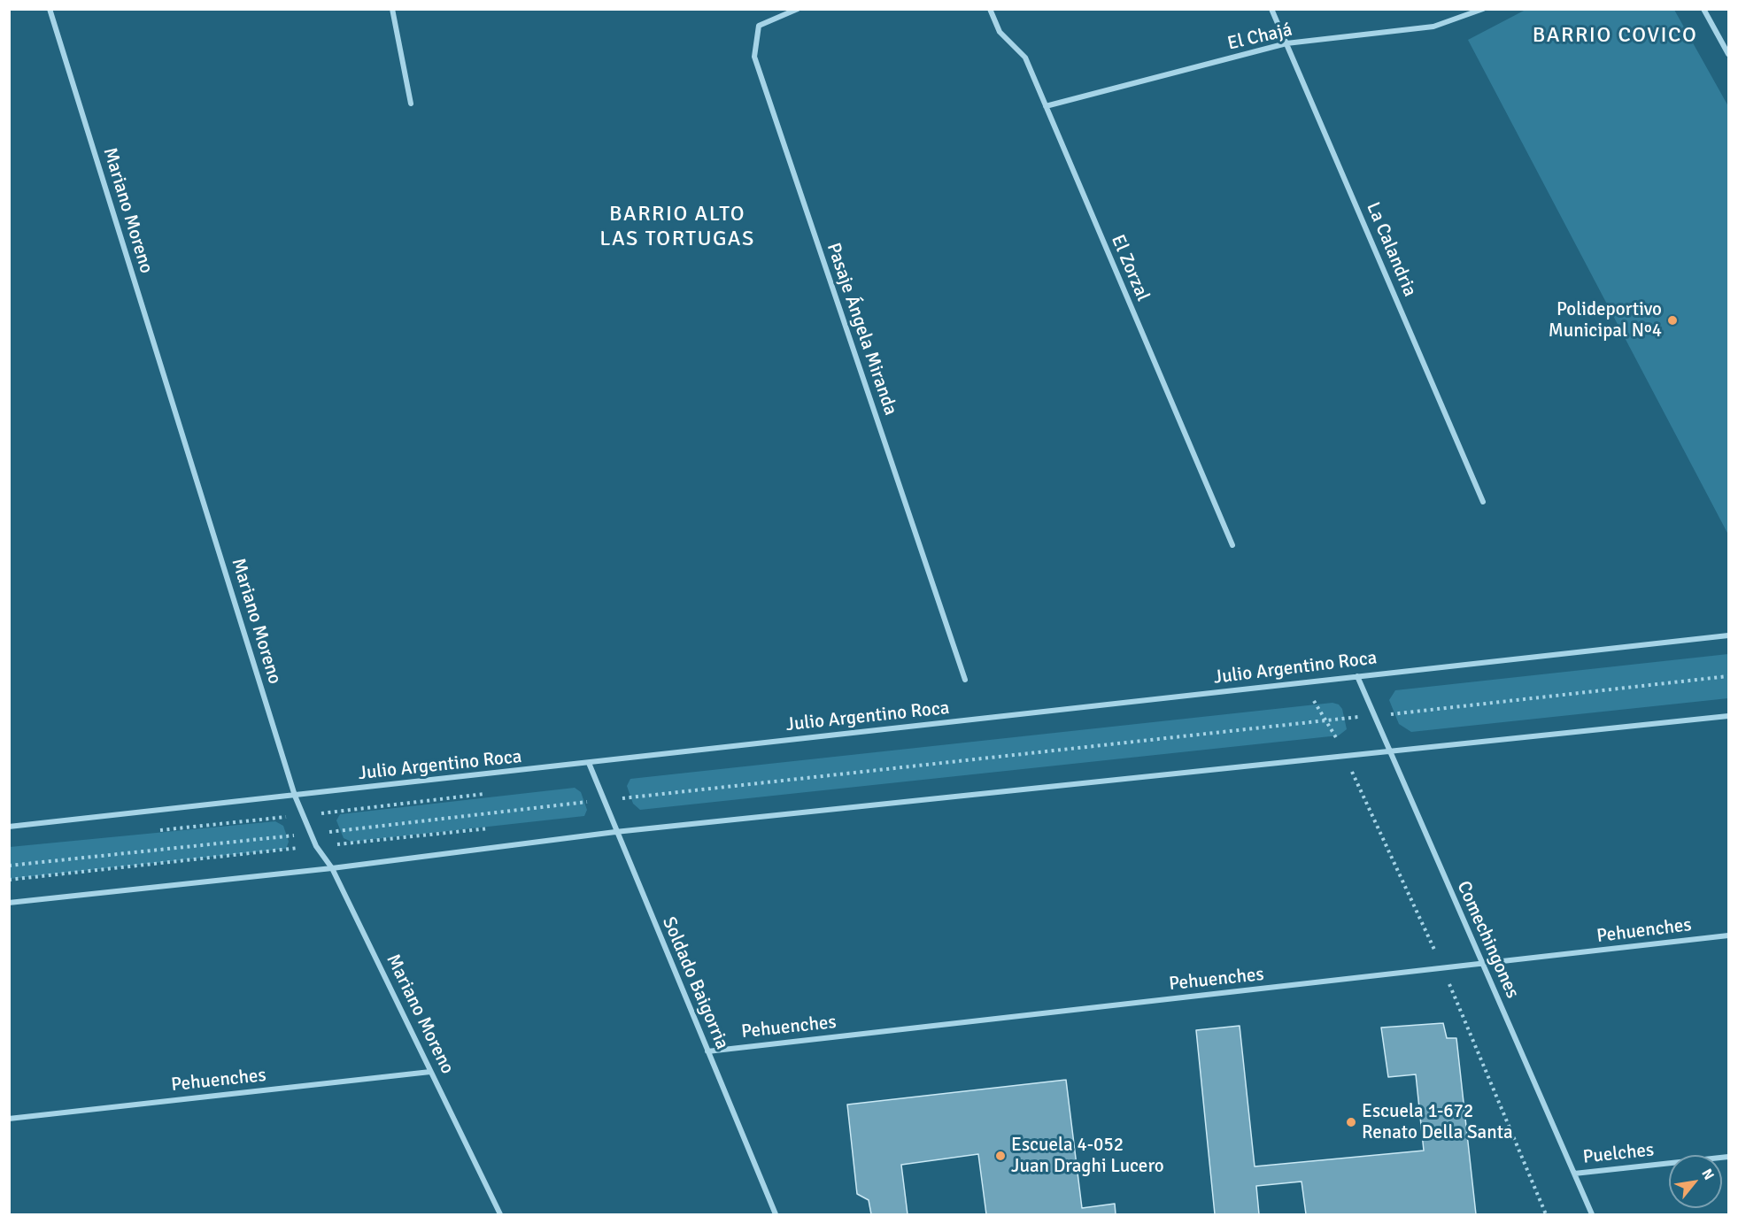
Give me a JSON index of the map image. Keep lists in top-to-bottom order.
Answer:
{
  "streets": {
    "street": [
      "El Chajá",
      "Mariano Moreno",
      "La Calandria",
      "El Zorzal",
      "Pasaje Ángela Miranda",
      "Julio Argentino Roca",
      "Pehuenches",
      "Comechingones",
      "Soldado Baigorria",
      "Puelches"
    ]
  },
  "crossings": [
    ["El Chajá", "La Calandria"],
    ["El Chajá", "El Zorzal"],
    ["Mariano Moreno", "Julio Argentino Roca"],
    ["Mariano Moreno", "Pehuenches"],
    ["Julio Argentino Roca", "Comechingones"],
    ["Julio Argentino Roca", "Soldado Baigorria"],
    ["Pehuenches", "Comechingones"],
    ["Pehuenches", "Soldado Baigorria"],
    ["Comechingones", "Puelches"]
  ],
  "districts": ["BARRIO COVICO", "BARRIO ALTO LAS TORTUGAS"],
  "places": ["Polideportivo Municipal Nº4", "Escuela 1-672 Renato Della Santa", "Escuela 4-052 Juan Draghi Lucero"],
  "north": "top right"
}
